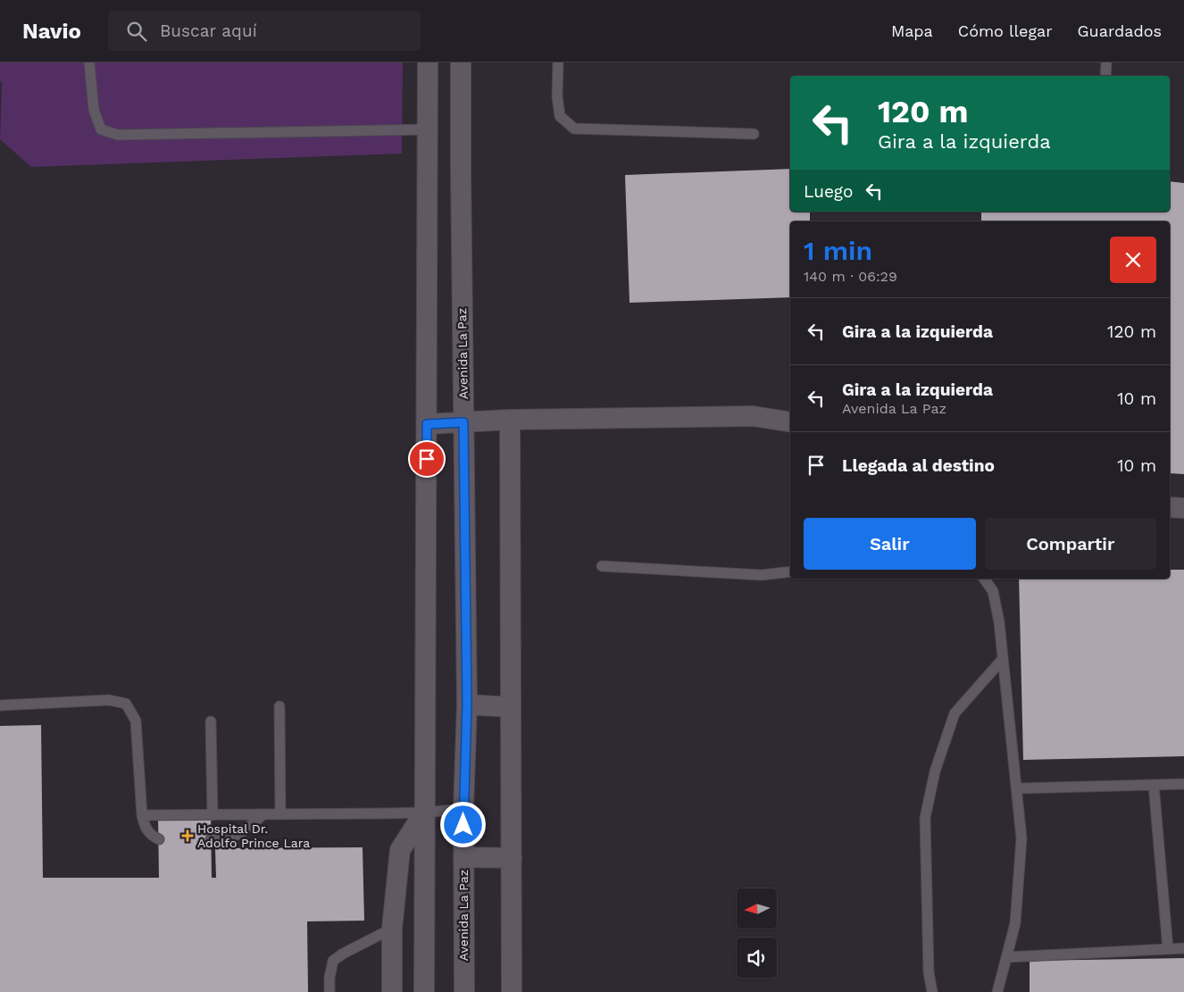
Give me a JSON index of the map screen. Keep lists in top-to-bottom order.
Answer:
{
  "streets": {
    "street": ["Avenida La Paz"]
  },
  "places": {
    "health": ["Hospital Dr. Adolfo Prince Lara"]
  },
  "north": "left",
  "page": {
    "header": "Navio",
    "search": "Buscar aquí",
    "nav": ["Mapa", "Cómo llegar", "Guardados"],
    "turn": ["120 m", "Gira a la izquierda"],
    "then": "Luego",
    "heading": ["1 min", "140 m · 06:29"],
    "list": [
      {
        "name": "Gira a la izquierda",
        "value": "120 m"
      },
      {
        "name": "Gira a la izquierda",
        "note": "Avenida La Paz",
        "value": "10 m"
      },
      {
        "name": "Llegada al destino",
        "value": "10 m"
      }
    ],
    "buttons": ["Salir", "Compartir"]
  }
}
